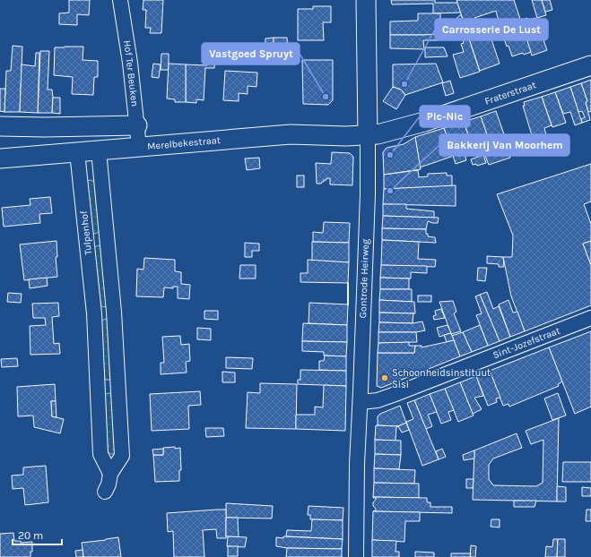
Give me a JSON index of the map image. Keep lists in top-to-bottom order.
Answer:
{
  "streets": {
    "street": [
      "Hof Ter Beuken",
      "Fraterstraat",
      "Merelbekestraat",
      "Tulpenhof",
      "Gontrode Heirweg",
      "Sint-Jozefstraat"
    ]
  },
  "crossings": [
    ["Hof Ter Beuken", "Merelbekestraat"],
    ["Fraterstraat", "Merelbekestraat"],
    ["Fraterstraat", "Gontrode Heirweg"],
    ["Merelbekestraat", "Tulpenhof"],
    ["Merelbekestraat", "Gontrode Heirweg"],
    ["Gontrode Heirweg", "Sint-Jozefstraat"]
  ],
  "places": [
    "Carrosserie De Lust",
    "Vastgoed Spruyt",
    "Pic-Nic",
    "Bakkerij Van Moorhem",
    "Schoonheidsinstituut Sisi"
  ],
  "scale_bar": "20 m"
}
